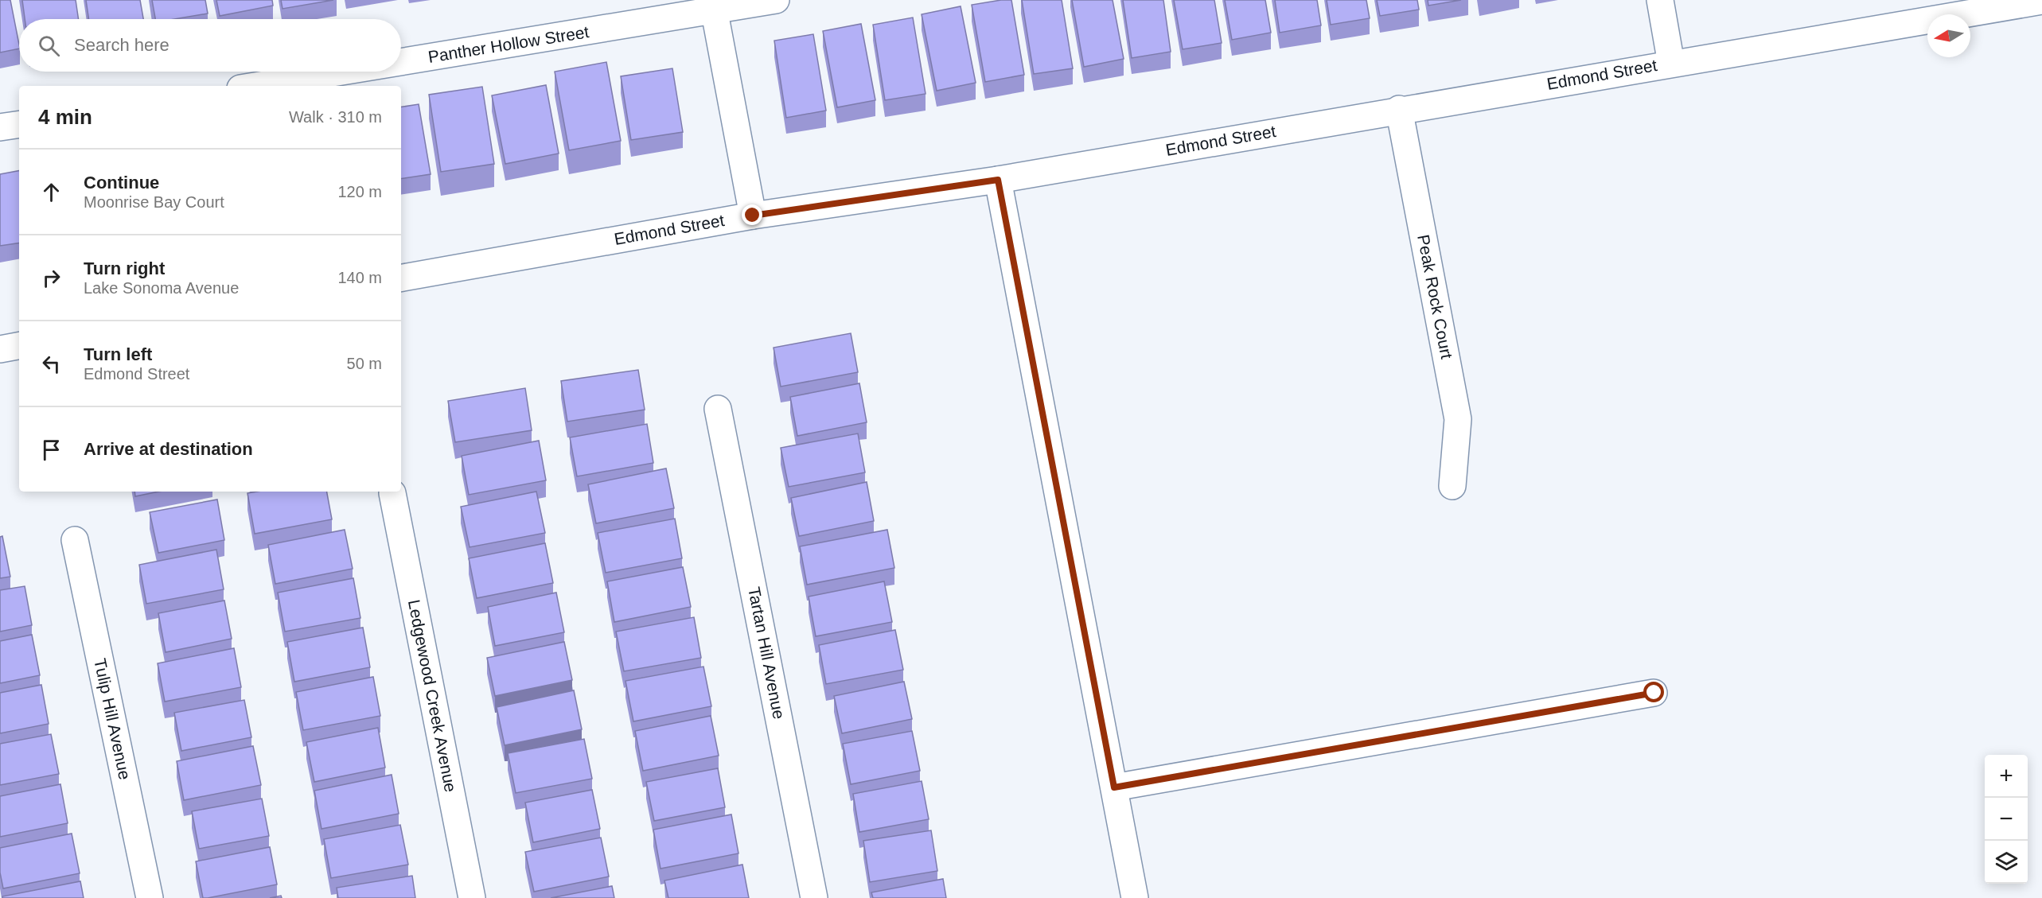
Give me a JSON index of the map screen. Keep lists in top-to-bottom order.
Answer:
{
  "streets": {
    "street": [
      "Panther Hollow Street",
      "Edmond Street",
      "Peak Rock Court",
      "Tartan Hill Avenue",
      "Ledgewood Creek Avenue",
      "Tulip Hill Avenue"
    ]
  },
  "crossings": [
    ["Edmond Street", "Peak Rock Court"]
  ],
  "north": "left",
  "page": {
    "search": "Search here",
    "heading": ["4 min", "Walk · 310 m"],
    "list": [
      ["Continue", "Moonrise Bay Court", "120 m"],
      ["Turn right", "Lake Sonoma Avenue", "140 m"],
      ["Turn left", "Edmond Street", "50 m"],
      "Arrive at destination"
    ],
    "map_buttons": ["+", "−"]
  }
}
